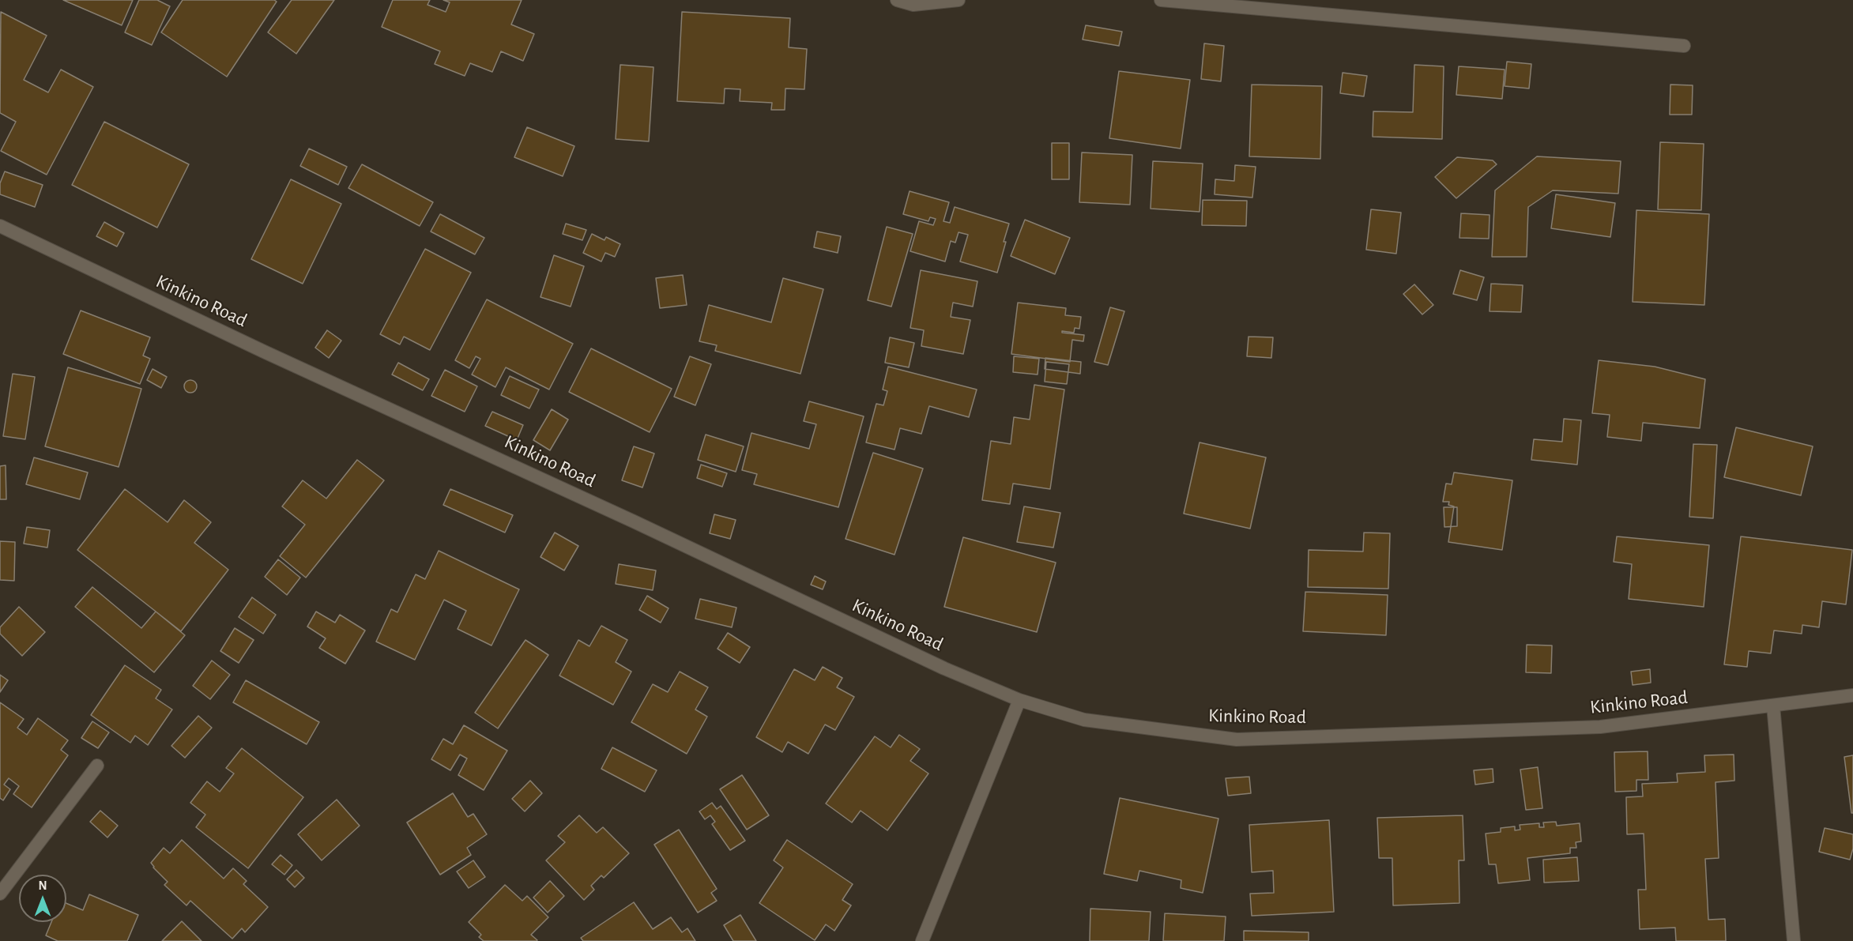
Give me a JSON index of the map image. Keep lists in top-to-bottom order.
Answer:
{
  "streets": {
    "street": ["Kinkino Road"]
  },
  "north": "top"
}
